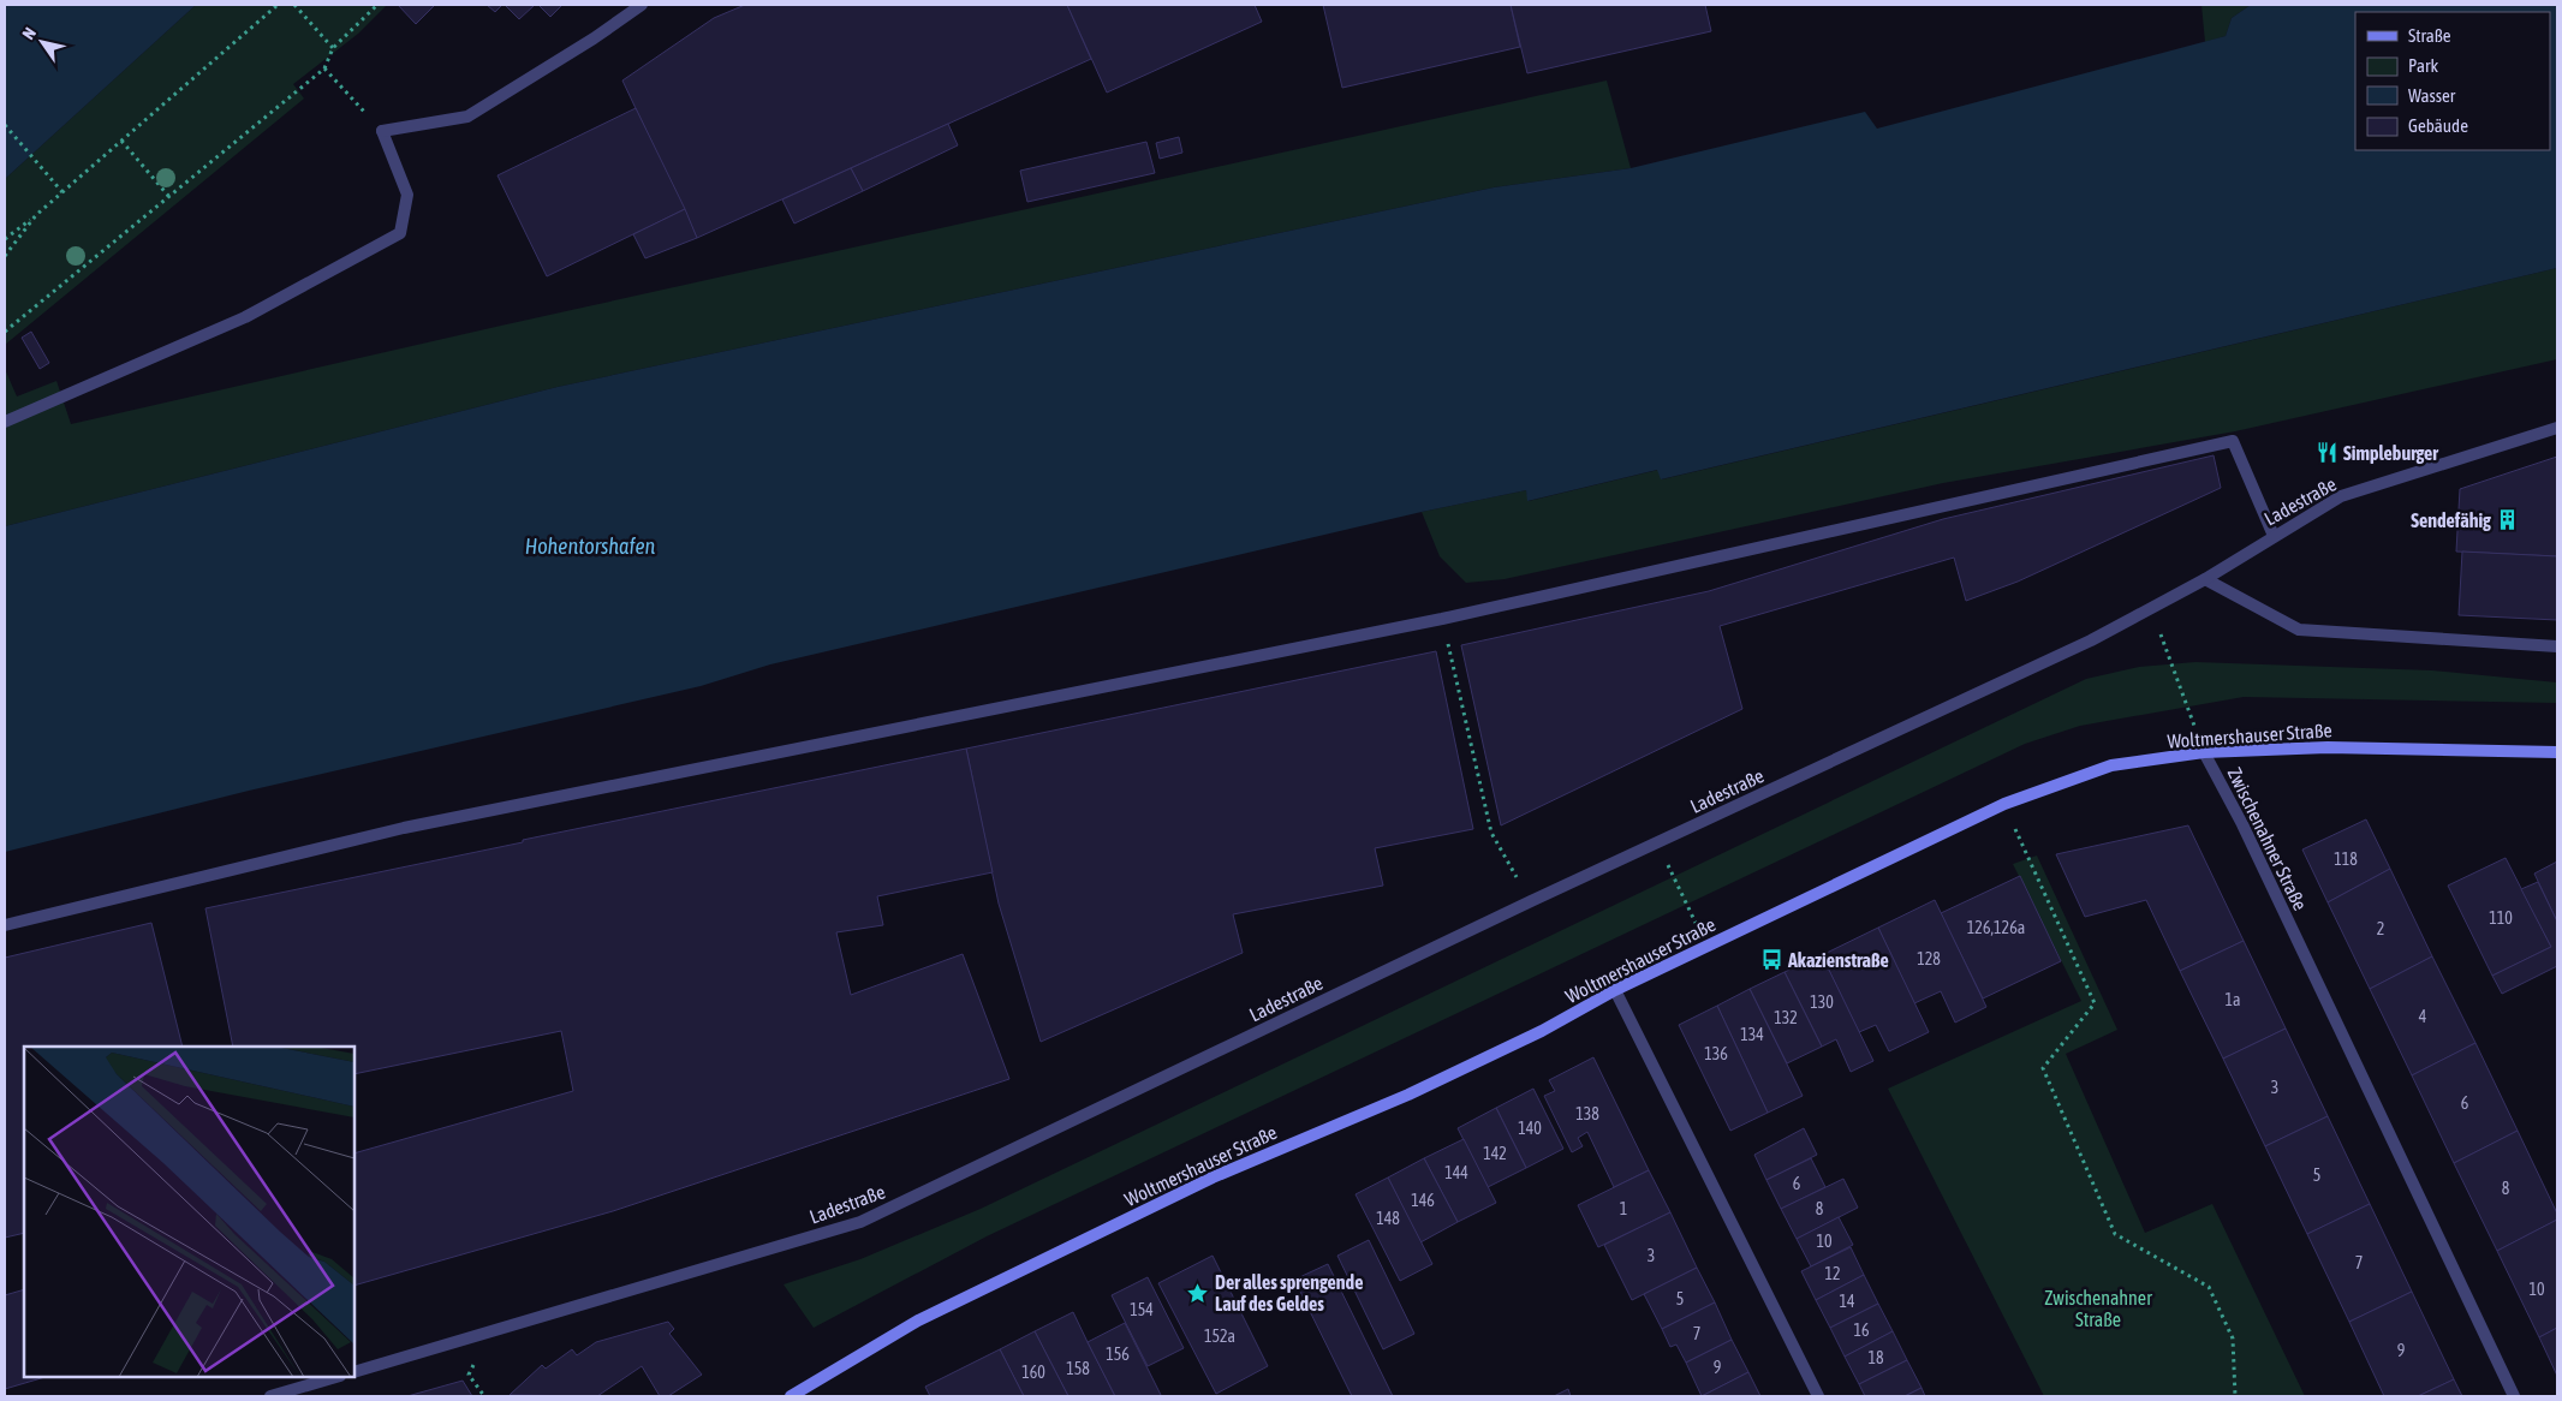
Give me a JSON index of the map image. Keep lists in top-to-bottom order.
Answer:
{
  "streets": {
    "street": ["Ladestraße", "Woltmershauser Straße", "Zwischenahner Straße"]
  },
  "crossings": [
    ["Woltmershauser Straße", "Zwischenahner Straße"]
  ],
  "water": ["Hohentorshafen"],
  "parks": ["Zwischenahner Straße"],
  "places": {
    "restaurant": ["Simpleburger"],
    "building": ["Sendefähig"],
    "bus stop": ["Akazienstraße"],
    "place": ["Der alles sprengende Lauf des Geldes"]
  },
  "house_numbers": [
    "118",
    "110",
    "126,126a",
    "2",
    "128",
    "1a",
    "130",
    "4",
    "132",
    "134",
    "136",
    "3",
    "6",
    "138",
    "140",
    "142",
    "144",
    "5",
    "6",
    "8",
    "146",
    "1",
    "8",
    "148",
    "10",
    "3",
    "7",
    "12",
    "10",
    "5",
    "14",
    "154",
    "16",
    "7",
    "152a",
    "9",
    "156",
    "18",
    "9",
    "158",
    "160"
  ],
  "legend": [
    "Straße",
    "Park",
    "Wasser",
    "Gebäude"
  ],
  "north": "top left"
}
